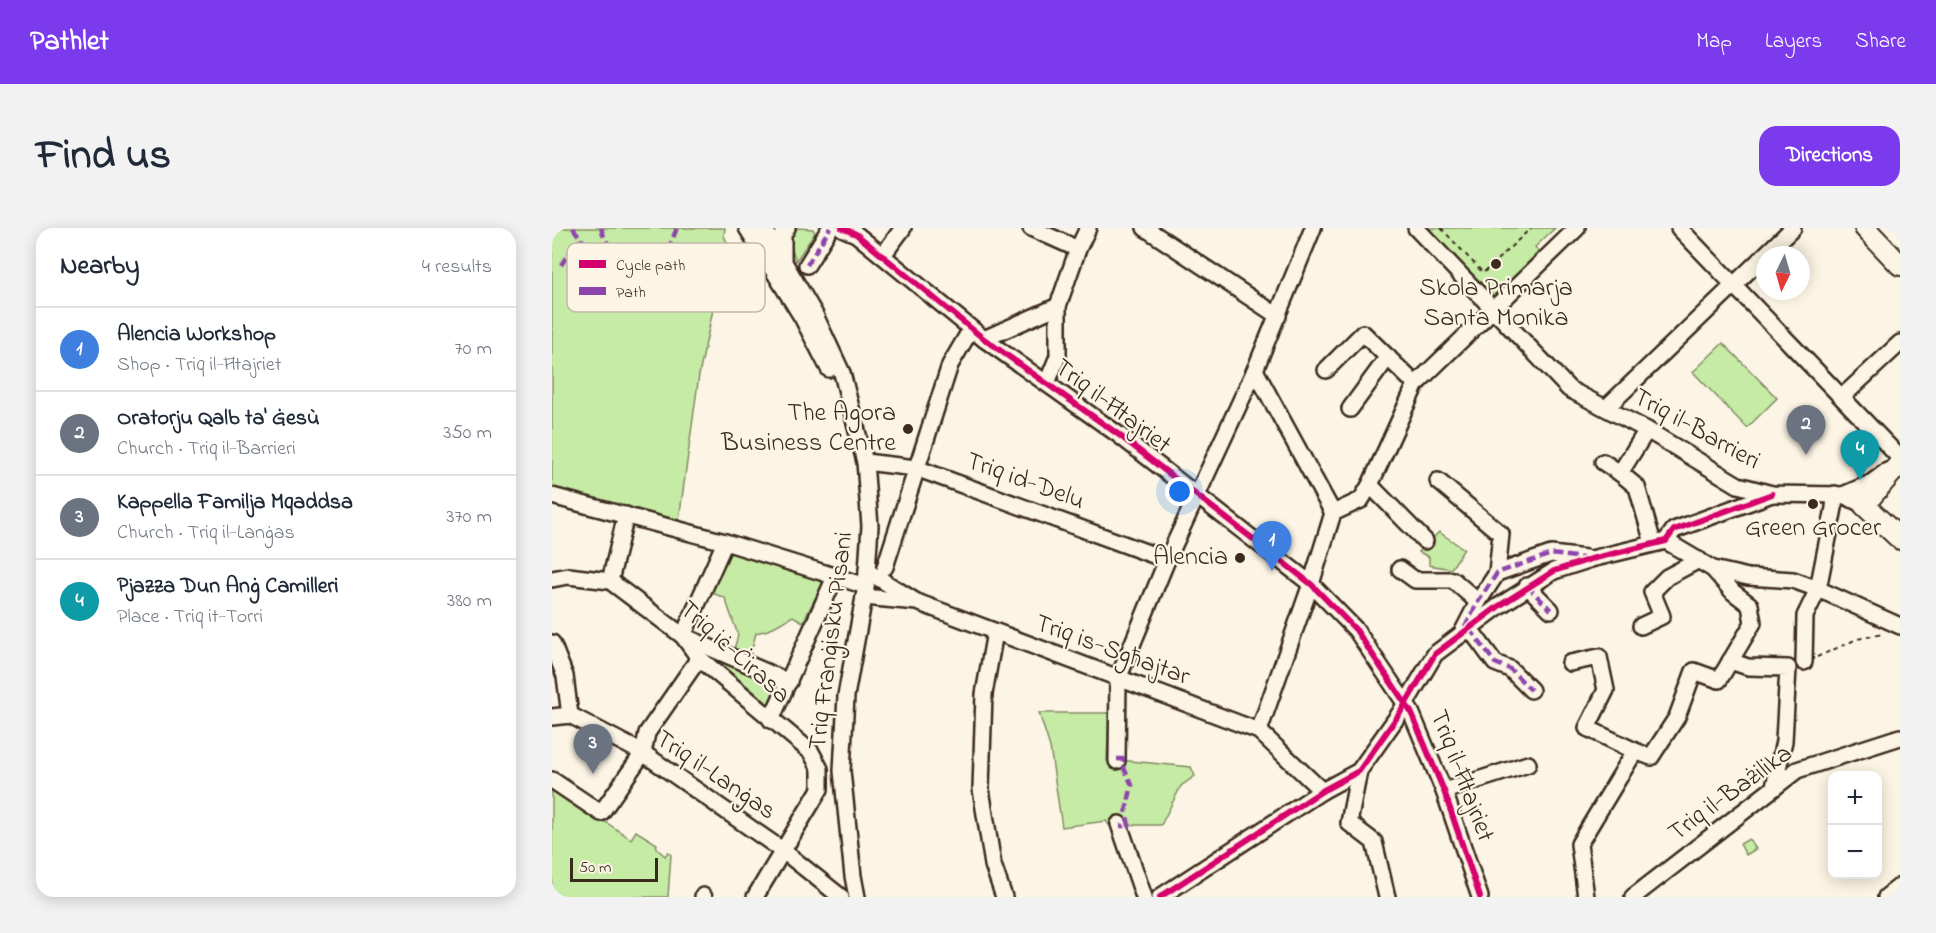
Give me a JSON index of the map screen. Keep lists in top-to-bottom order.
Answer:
{
  "streets": {
    "street": [
      "Triq il-Ħtajriet",
      "Triq il-Barrieri",
      "Triq id-Delu",
      "Triq Franġisku Pisani",
      "Triq is-Sgħajtar",
      "Triq iċ-Ċirasa",
      "Triq il-Lanġas",
      "Triq il-Bażilika"
    ]
  },
  "crossings": [
    ["Triq id-Delu", "Triq Franġisku Pisani"],
    ["Triq Franġisku Pisani", "Triq is-Sgħajtar"],
    ["Triq iċ-Ċirasa", "Triq il-Lanġas"]
  ],
  "places": [
    "Skola Primarja Santa Monika",
    "The Agora Business Centre",
    "Green Grocer",
    "Alencia"
  ],
  "legend": ["Cycle path", "Path"],
  "scale_bar": "50 m",
  "north": "bottom",
  "page": {
    "header": "Pathlet",
    "nav": ["Map", "Layers", "Share"],
    "title": "Find us",
    "buttons": "Directions",
    "heading": ["Nearby", "4 results"],
    "list": [
      {
        "mark": "1",
        "name": "Alencia Workshop",
        "note": "Shop · Triq il-Ħtajriet",
        "value": "70 m"
      },
      {
        "mark": "2",
        "name": "Oratorju Qalb ta' Ġesù",
        "note": "Church · Triq il-Barrieri",
        "value": "350 m"
      },
      {
        "mark": "3",
        "name": "Kappella Familja Mqaddsa",
        "note": "Church · Triq il-Lanġas",
        "value": "370 m"
      },
      {
        "mark": "4",
        "name": "Pjazza Dun Anġ Camilleri",
        "note": "Place · Triq it-Torri",
        "value": "380 m"
      }
    ],
    "pins": [
      "2",
      "4",
      "1",
      "3"
    ],
    "map_buttons": ["+", "−"],
    "scale": "50 m"
  }
}
